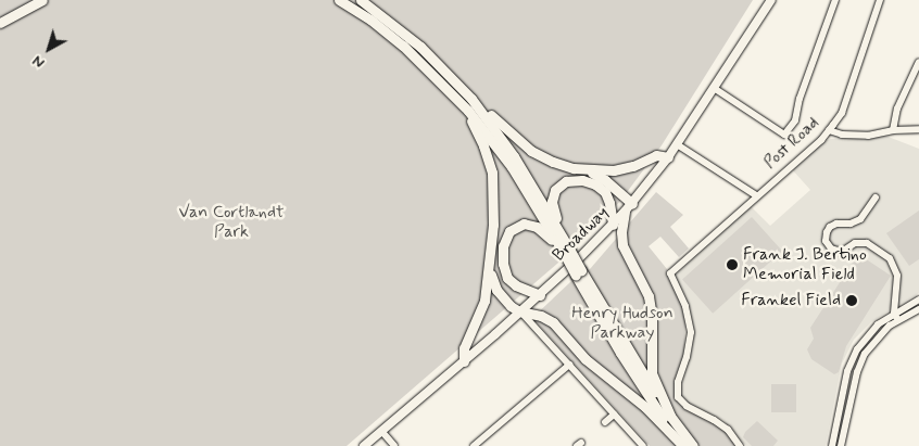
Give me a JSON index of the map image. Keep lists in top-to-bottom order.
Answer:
{
  "streets": {
    "main road": ["Broadway"],
    "street": ["Post Road"]
  },
  "parks": ["Van Cortlandt Park", "Henry Hudson Parkway"],
  "places": ["Frank J. Bertino Memorial Field", "Frankel Field"],
  "north": "bottom left"
}
